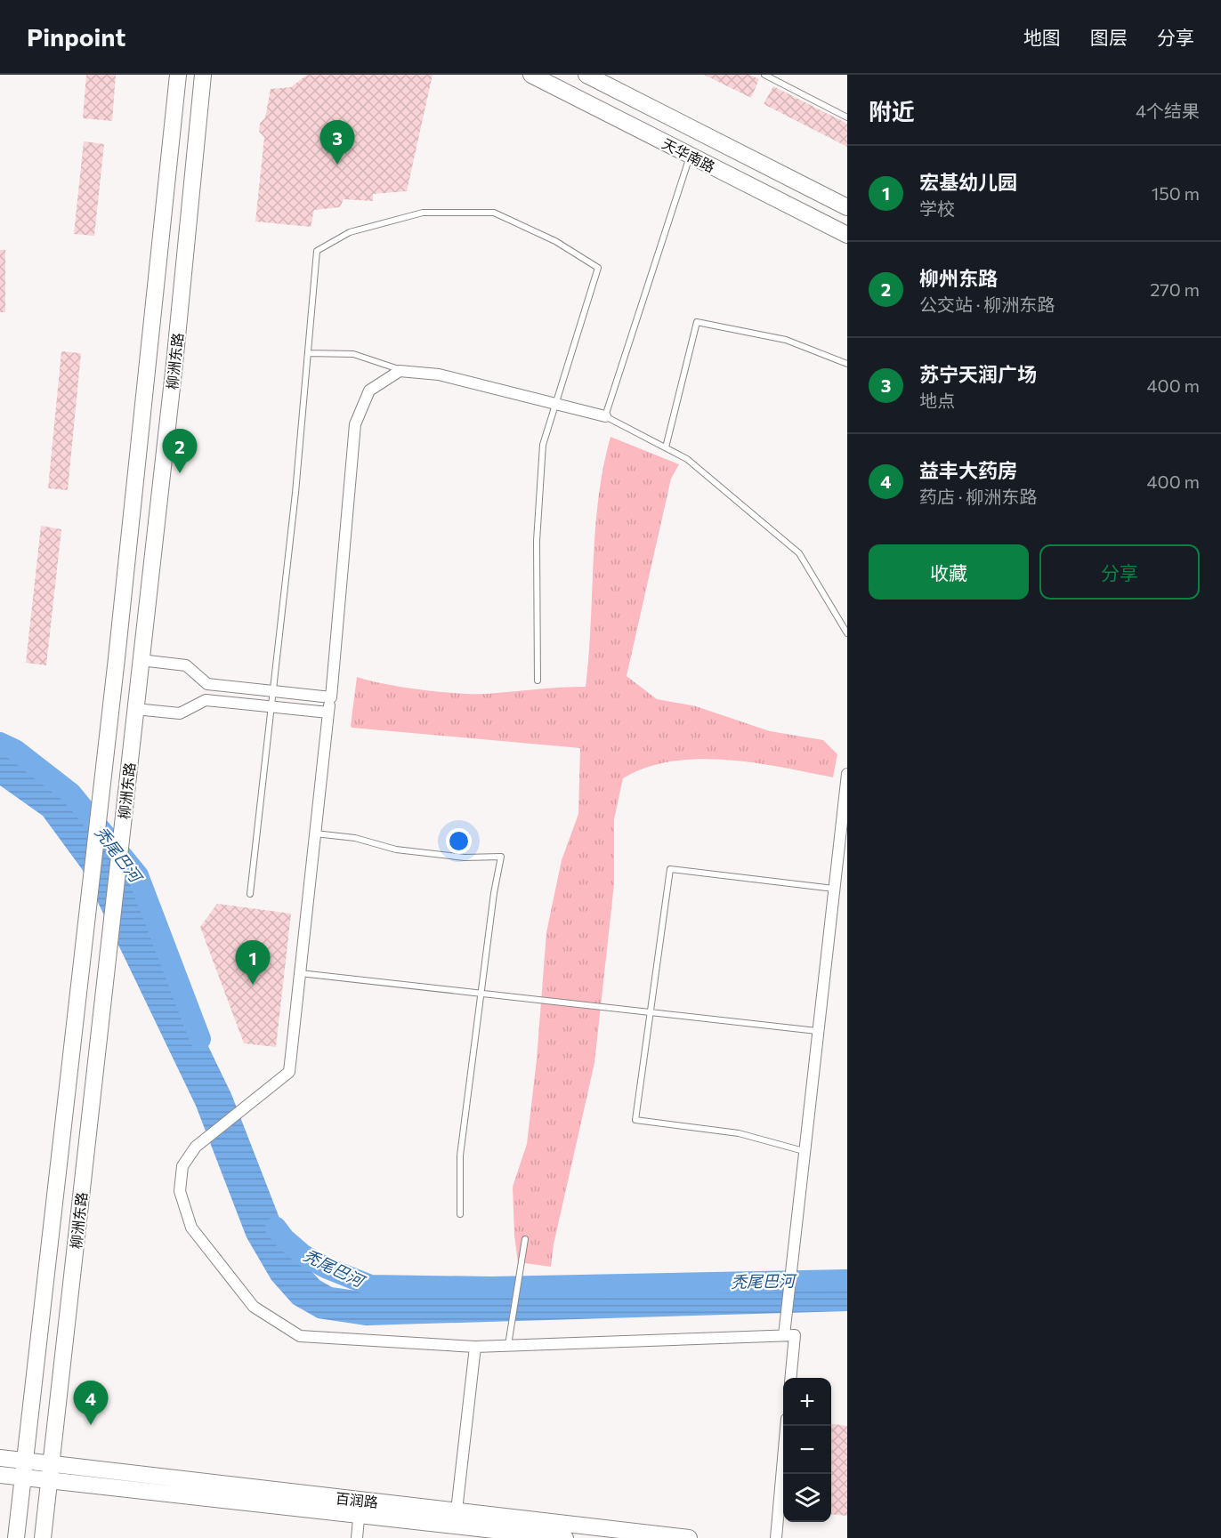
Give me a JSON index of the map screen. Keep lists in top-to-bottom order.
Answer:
{
  "streets": {
    "main road": ["天华南路", "柳洲东路", "百润路"]
  },
  "crossings": [
    ["柳洲东路", "百润路"]
  ],
  "water": ["秃尾巴河"],
  "page": {
    "header": "Pinpoint",
    "nav": ["地图", "图层", "分享"],
    "heading": ["附近", "4个结果"],
    "pins": [
      "3",
      "2",
      "1",
      "4"
    ],
    "list": [
      {
        "mark": "1",
        "name": "宏基幼儿园",
        "note": "学校",
        "value": "150 m"
      },
      {
        "mark": "2",
        "name": "柳州东路",
        "note": "公交站 · 柳洲东路",
        "value": "270 m"
      },
      {
        "mark": "3",
        "name": "苏宁天润广场",
        "note": "地点",
        "value": "400 m"
      },
      {
        "mark": "4",
        "name": "益丰大药房",
        "note": "药店 · 柳洲东路",
        "value": "400 m"
      }
    ],
    "buttons": ["收藏", "分享"],
    "map_buttons": ["+", "−"]
  }
}
